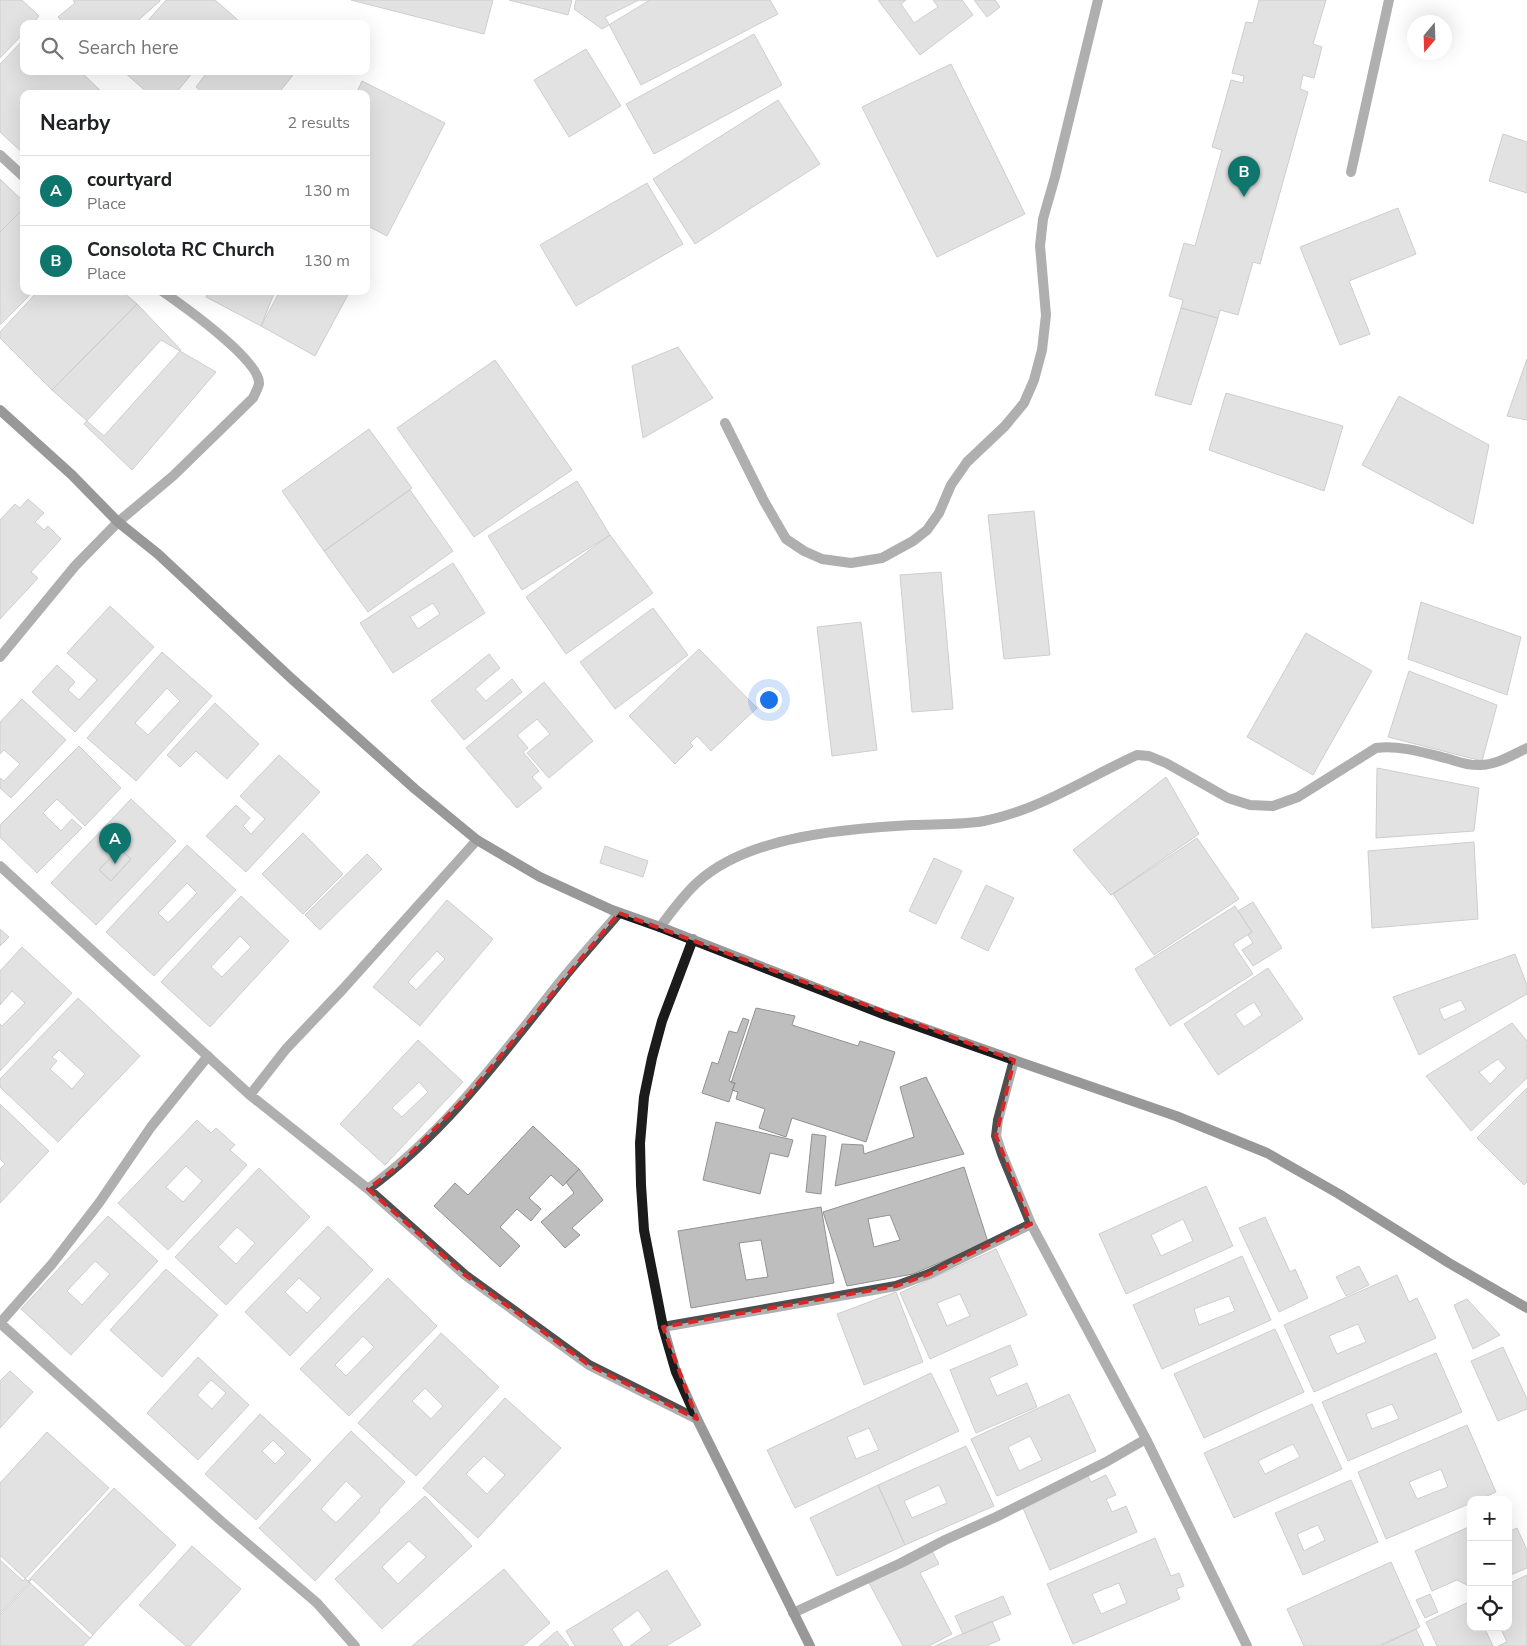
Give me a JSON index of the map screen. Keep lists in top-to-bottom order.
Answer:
{
  "north": "bottom",
  "page": {
    "search": "Search here",
    "heading": ["Nearby", "2 results"],
    "list": [
      {
        "mark": "A",
        "name": "courtyard",
        "note": "Place",
        "value": "130 m"
      },
      {
        "mark": "B",
        "name": "Consolota RC Church",
        "note": "Place",
        "value": "130 m"
      }
    ],
    "pins": ["B", "A"],
    "map_buttons": ["+", "−"]
  }
}
